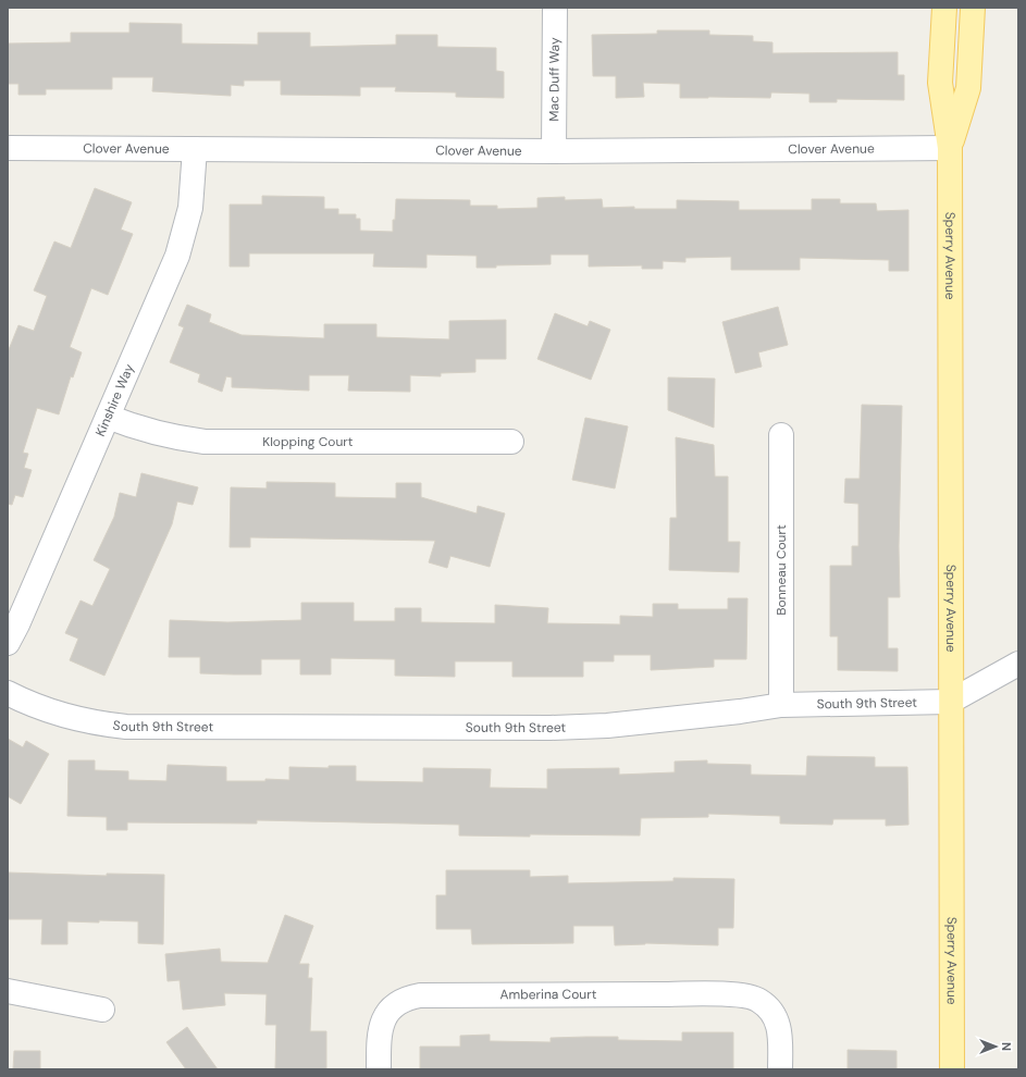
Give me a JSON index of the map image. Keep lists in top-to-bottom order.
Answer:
{
  "streets": {
    "main road": ["Sperry Avenue"],
    "street": [
      "Mac Duff Way",
      "Clover Avenue",
      "Kinshire Way",
      "Klopping Court",
      "Bonneau Court",
      "South 9th Street",
      "Amberina Court"
    ]
  },
  "crossings": [
    ["Mac Duff Way", "Clover Avenue"],
    ["Clover Avenue", "Sperry Avenue"],
    ["Clover Avenue", "Kinshire Way"],
    ["Sperry Avenue", "South 9th Street"],
    ["Kinshire Way", "Klopping Court"],
    ["Bonneau Court", "South 9th Street"]
  ],
  "north": "right"
}
